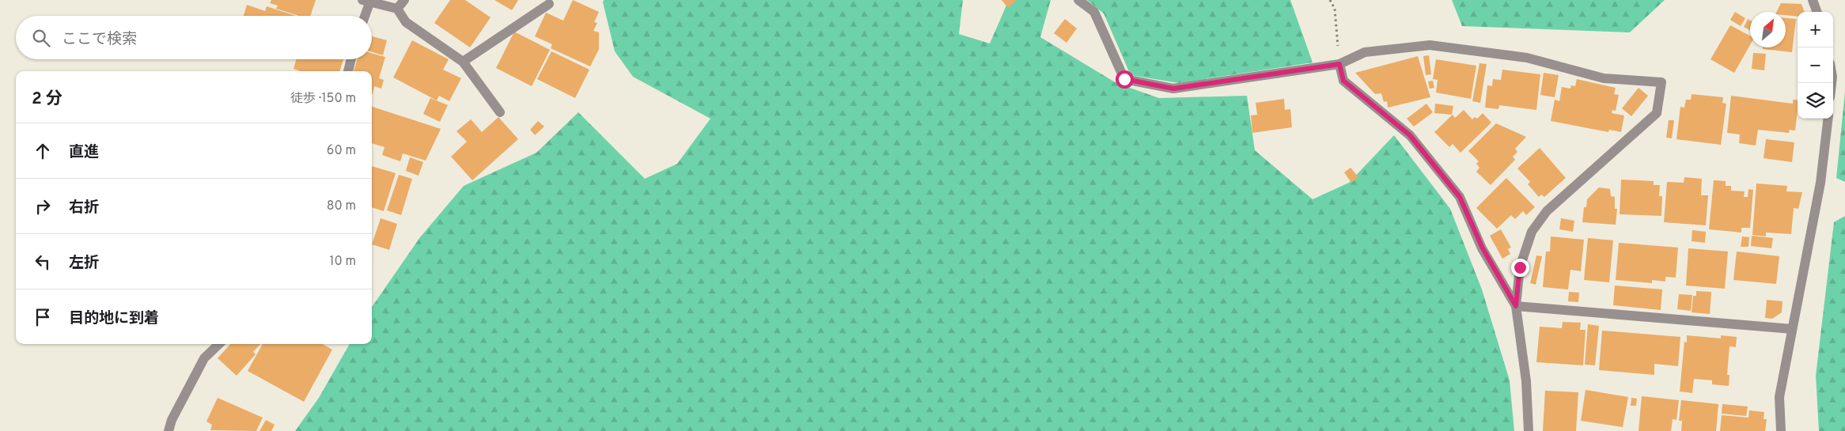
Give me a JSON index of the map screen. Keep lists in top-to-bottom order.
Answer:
{
  "north": "top right",
  "page": {
    "map_buttons": ["+", "−"],
    "search": "ここで検索",
    "heading": ["2 分", "徒歩 · 150 m"],
    "list": [
      ["直進", "60 m"],
      ["右折", "80 m"],
      ["左折", "10 m"],
      "目的地に到着"
    ]
  }
}
